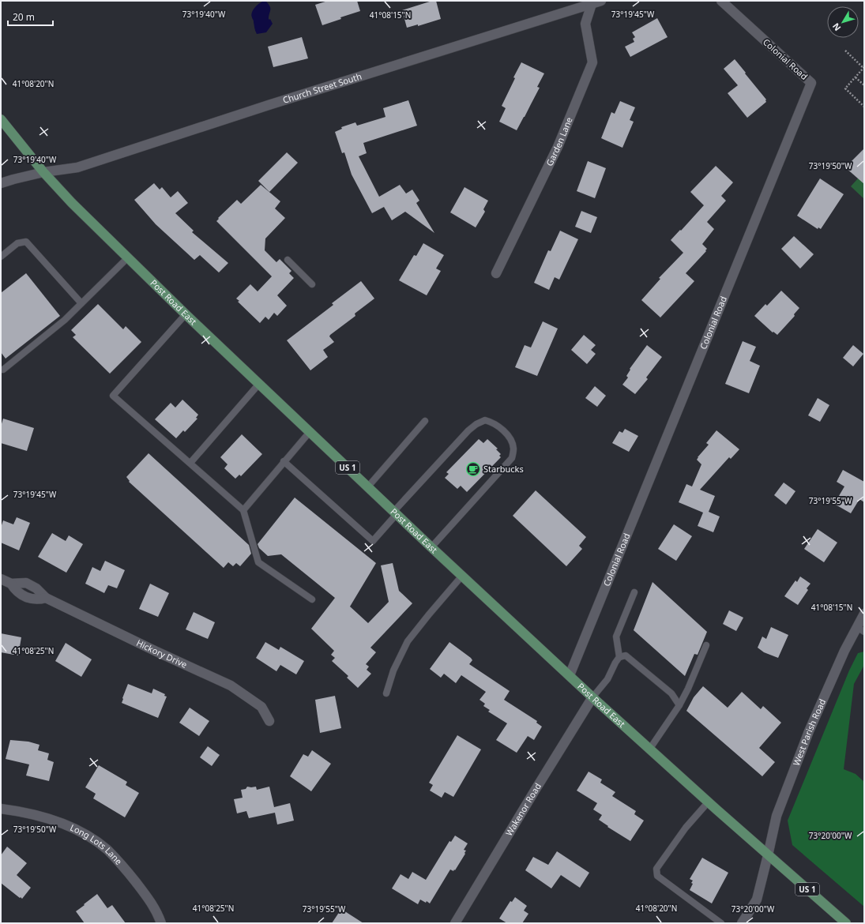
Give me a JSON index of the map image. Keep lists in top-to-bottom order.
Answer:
{
  "streets": {
    "main road": ["Post Road East", "US 1"],
    "street": [
      "Colonial Road",
      "Church Street South",
      "Garden Lane",
      "Hickory Drive",
      "West Parish Road",
      "Wakenor Road",
      "Long Lots Lane"
    ]
  },
  "crossings": [
    ["Colonial Road", "Post Road East"],
    ["Church Street South", "Garden Lane"],
    ["Church Street South", "Post Road East"],
    ["Post Road East", "West Parish Road"],
    ["Post Road East", "Wakenor Road"]
  ],
  "places": {
    "cafe": ["Starbucks"]
  },
  "scale_bar": "20 m",
  "north": "bottom left",
  "coordinates": [
    "73°19'40\"W",
    "73°19'45\"W",
    "41°08'15\"N",
    "41°08'20\"N",
    "73°19'50\"W",
    "73°19'55\"W",
    "41°08'25\"N",
    "73°20'00\"W"
  ]
}
